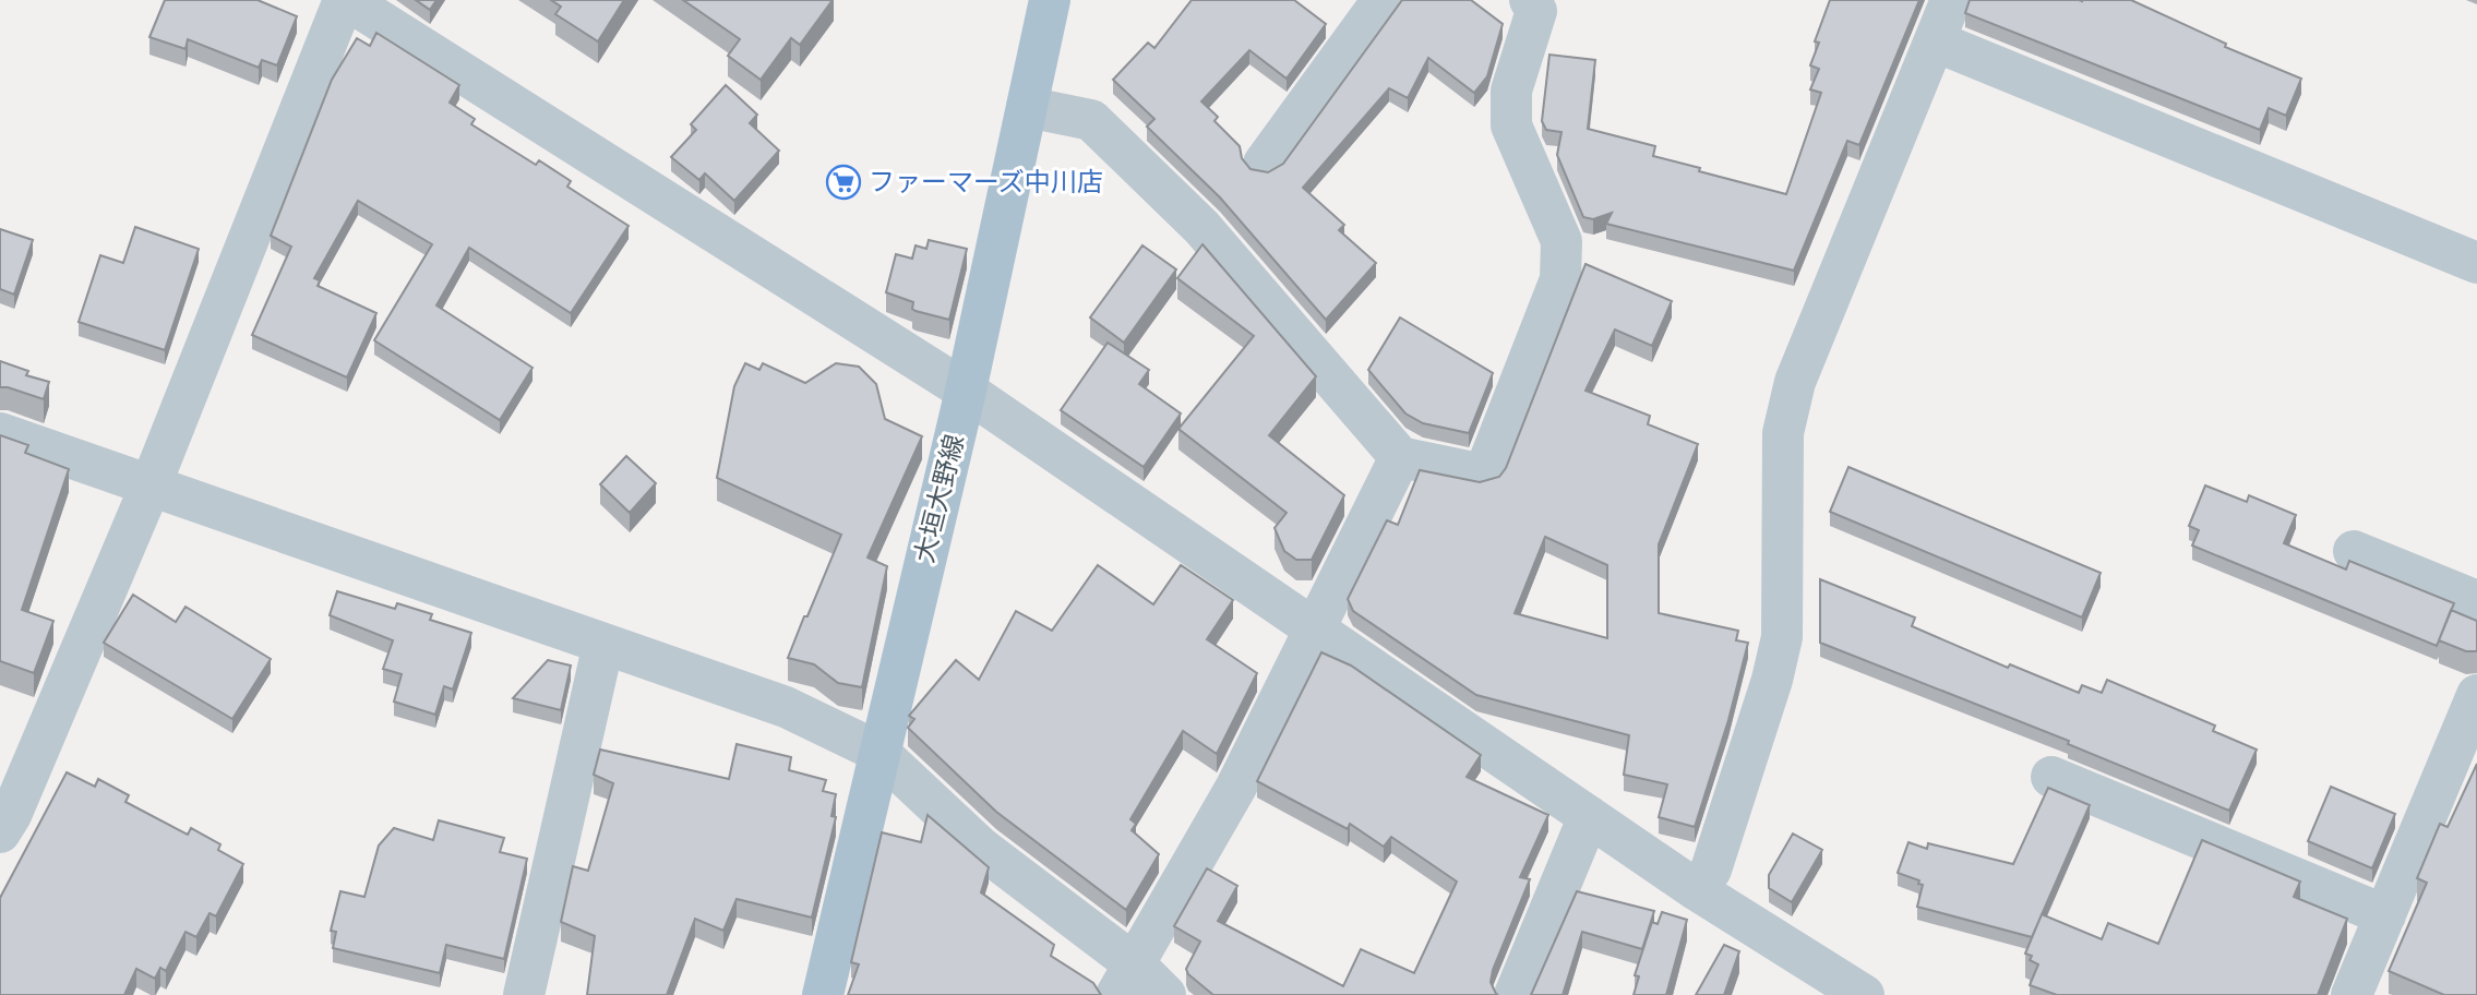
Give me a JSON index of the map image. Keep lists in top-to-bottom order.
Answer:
{
  "streets": {
    "main road": ["大垣大野線"]
  },
  "places": {
    "supermarket": ["ファーマーズ中川店"]
  }
}
